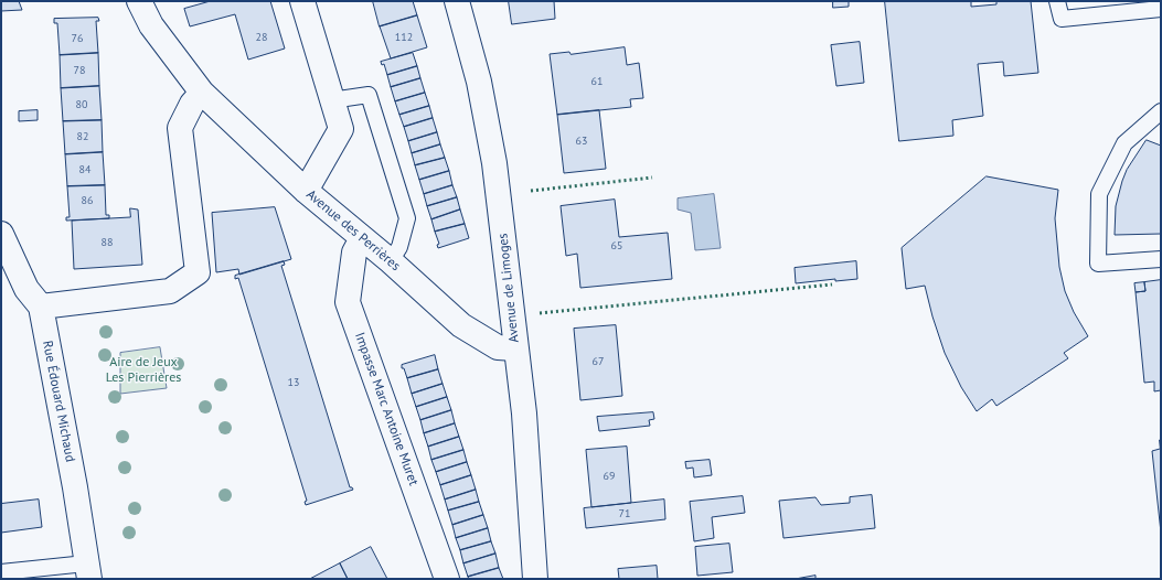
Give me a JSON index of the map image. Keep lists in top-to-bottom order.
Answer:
{
  "streets": {
    "street": [
      "Avenue des Perrières",
      "Avenue de Limoges",
      "Rue Édouard Michaud",
      "Impasse Marc Antoine Muret"
    ]
  },
  "crossings": [
    ["Avenue des Perrières", "Avenue de Limoges"],
    ["Avenue des Perrières", "Impasse Marc Antoine Muret"]
  ],
  "parks": ["Aire de Jeux Les Pierrières"],
  "house_numbers": [
    "28",
    "112",
    "76",
    "78",
    "61",
    "80",
    "82",
    "63",
    "84",
    "86",
    "88",
    "65",
    "67",
    "13",
    "69",
    "71"
  ]
}
